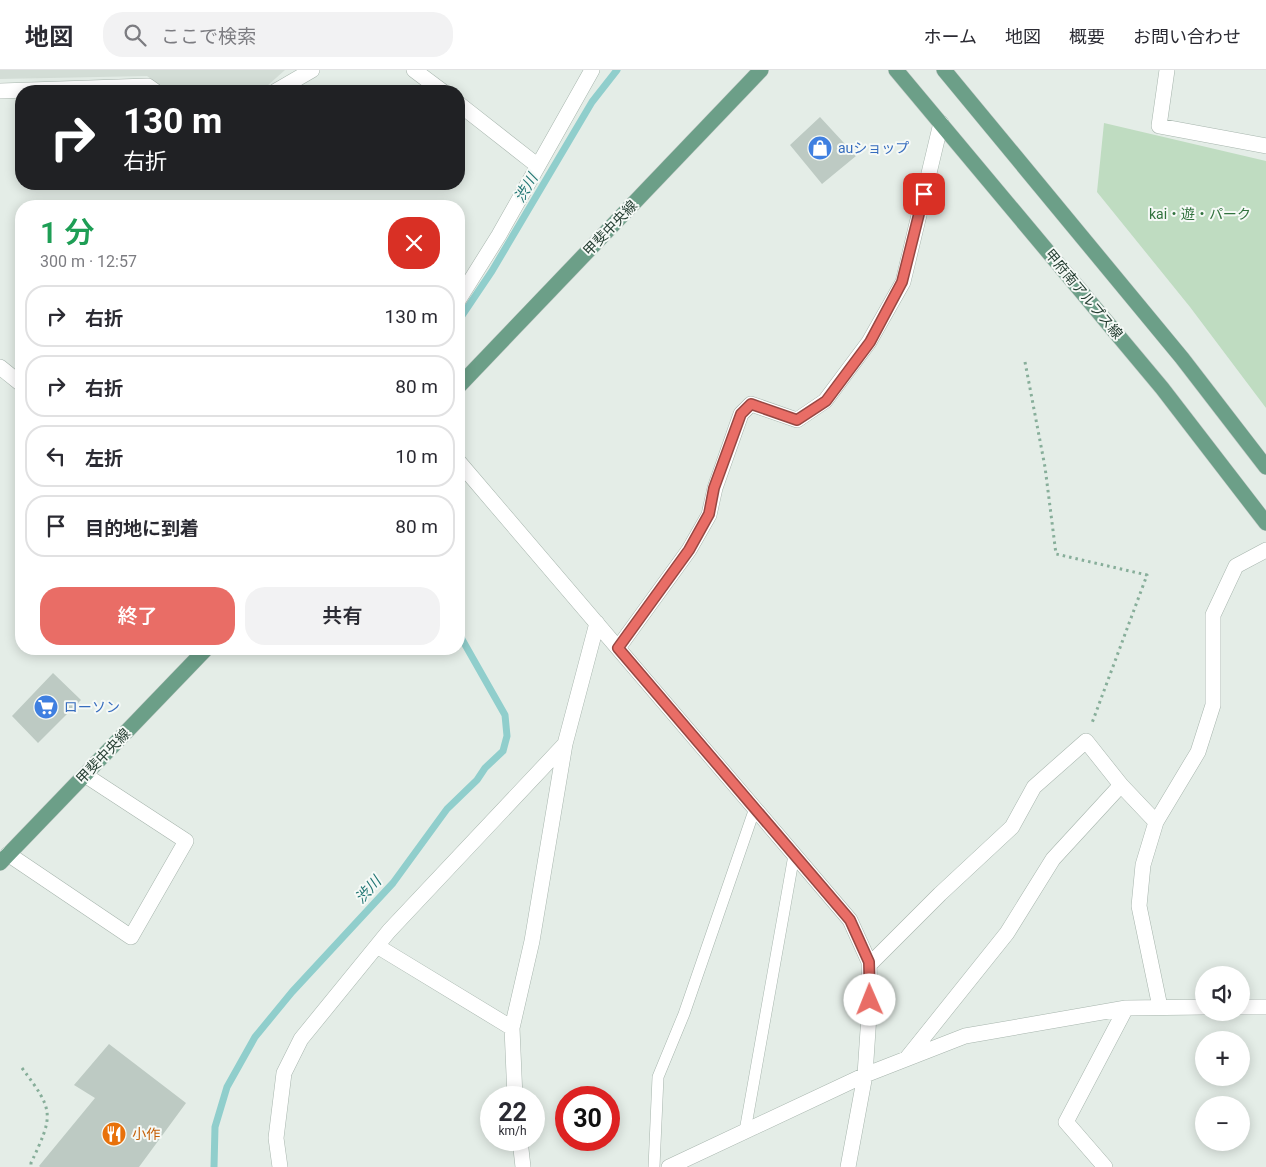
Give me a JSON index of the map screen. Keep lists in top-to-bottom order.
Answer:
{
  "streets": {
    "main road": ["甲斐中央線", "甲府南アルプス線"]
  },
  "water": ["渋川"],
  "parks": ["kai・遊・パーク"],
  "places": {
    "shop": ["auショップ"],
    "supermarket": ["ローソン"],
    "restaurant": ["小作"]
  },
  "page": {
    "header": "地図",
    "search": "ここで検索",
    "nav": [
      "ホーム",
      "地図",
      "概要",
      "お問い合わせ"
    ],
    "turn": ["130 m", "右折"],
    "heading": ["1 分", "300 m · 12:57"],
    "list": [
      {
        "name": "右折",
        "value": "130 m"
      },
      {
        "name": "右折",
        "value": "80 m"
      },
      {
        "name": "左折",
        "value": "10 m"
      },
      {
        "name": "目的地に到着",
        "value": "80 m"
      }
    ],
    "buttons": ["終了", "共有"],
    "map_buttons": ["+", "−"],
    "speed": "22 km/h",
    "limit": "30"
  }
}
